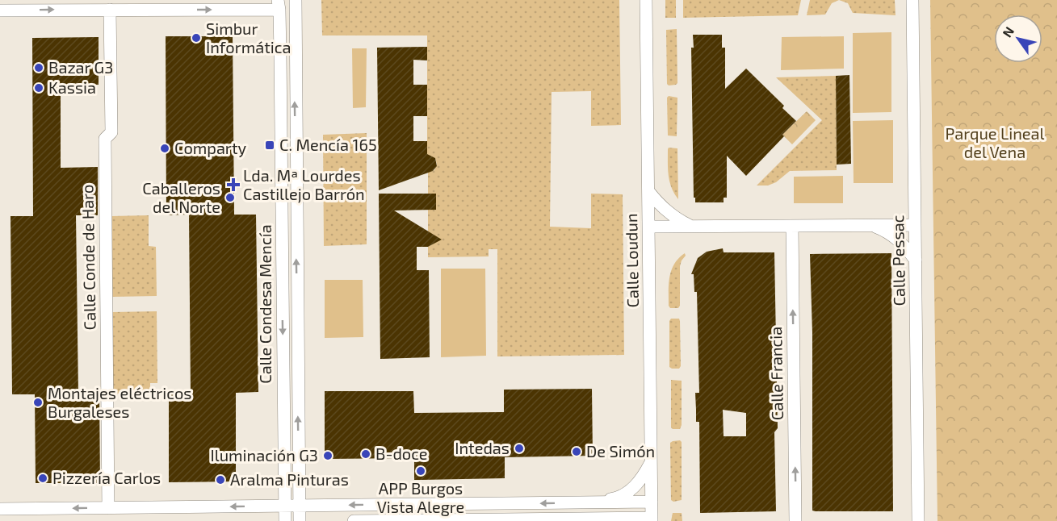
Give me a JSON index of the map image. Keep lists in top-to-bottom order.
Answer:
{
  "streets": {
    "street": [
      "Calle Conde de Haro",
      "Calle Loudun",
      "Calle Pessac",
      "Calle Condesa Mencía",
      "Calle Francia"
    ]
  },
  "one_way": ["Calle Francia"],
  "parks": ["Parque Lineal del Vena"],
  "places": {
    "other": [
      "Simbur Informática",
      "Bazar G3",
      "Kassia",
      "Comparty",
      "Caballeros del Norte",
      "Montajes eléctricos Burgaleses",
      "Intedas",
      "De Simón",
      "B-doce",
      "Iluminación G3",
      "APP Burgos Vista Alegre",
      "Pizzería Carlos",
      "Aralma Pinturas"
    ],
    "transit": ["C. Mencía 165"],
    "health": ["Lda. Mª Lourdes Castillejo Barrón"]
  },
  "north": "top left"
}
